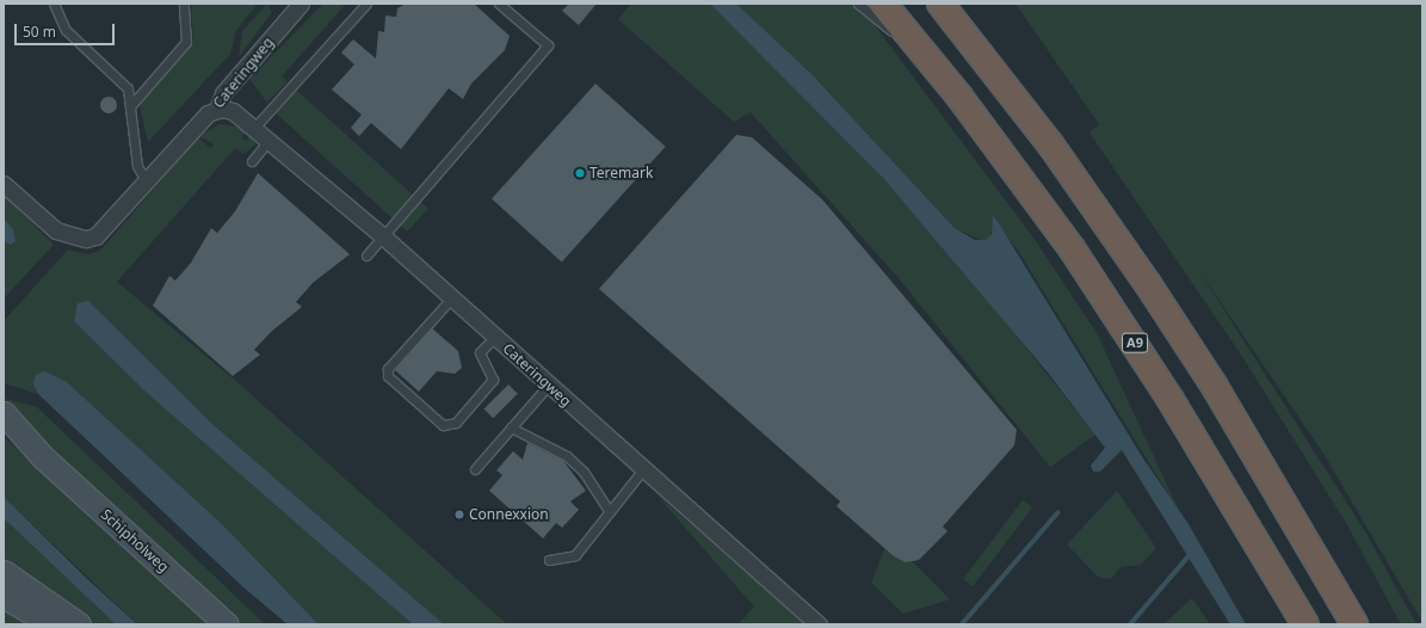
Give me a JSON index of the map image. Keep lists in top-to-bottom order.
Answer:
{
  "streets": {
    "highway": ["A9"],
    "main road": ["Schipholweg"],
    "street": ["Cateringweg"]
  },
  "places": ["Teremark", "Connexxion"],
  "scale_bar": "50 m"
}
